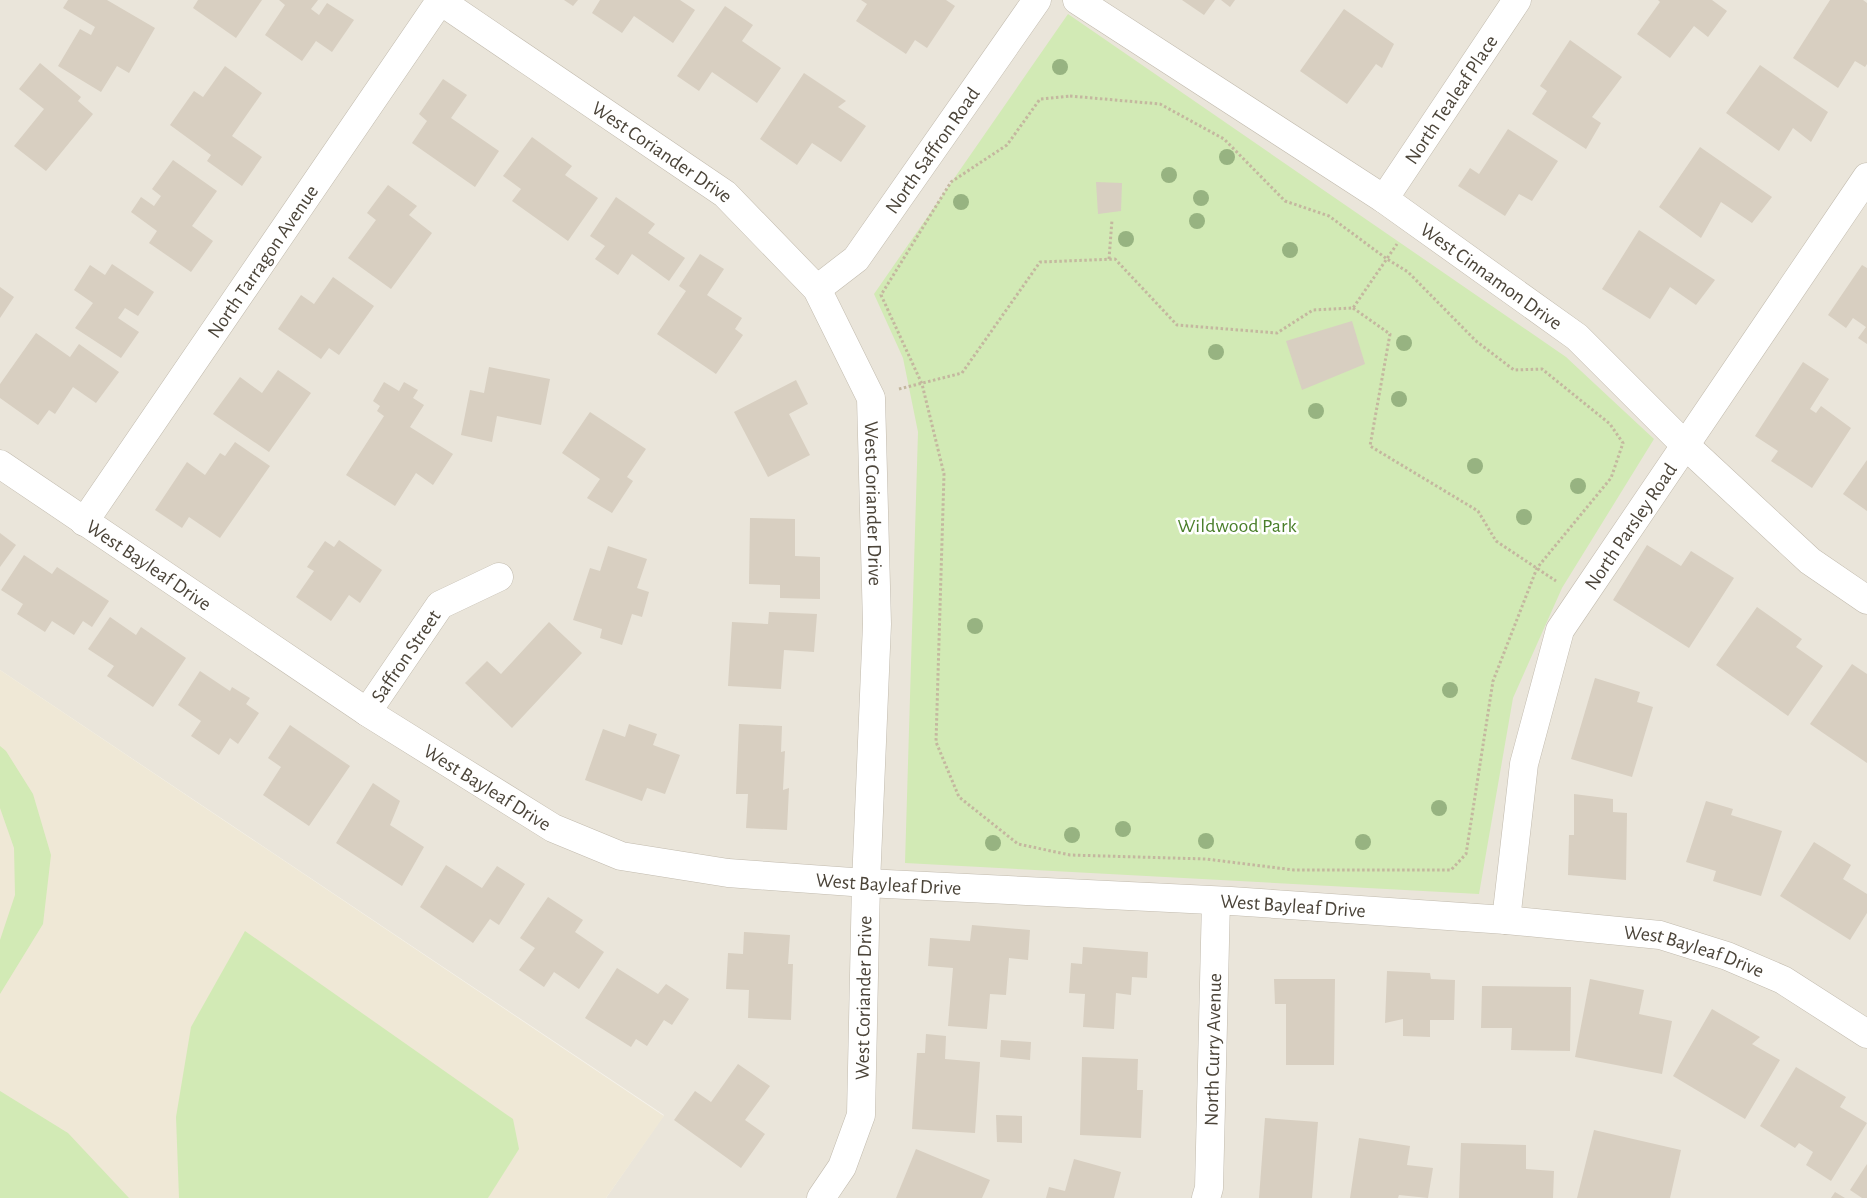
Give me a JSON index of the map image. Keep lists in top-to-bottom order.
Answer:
{
  "streets": {
    "street": [
      "North Tealeaf Place",
      "North Saffron Road",
      "West Coriander Drive",
      "North Tarragon Avenue",
      "West Cinnamon Drive",
      "North Parsley Road",
      "West Bayleaf Drive",
      "Saffron Street",
      "North Curry Avenue"
    ]
  },
  "crossings": [
    ["North Tealeaf Place", "West Cinnamon Drive"],
    ["North Saffron Road", "West Coriander Drive"],
    ["West Coriander Drive", "North Tarragon Avenue"],
    ["West Coriander Drive", "West Bayleaf Drive"],
    ["North Tarragon Avenue", "West Bayleaf Drive"],
    ["West Cinnamon Drive", "North Parsley Road"],
    ["North Parsley Road", "West Bayleaf Drive"],
    ["West Bayleaf Drive", "Saffron Street"],
    ["West Bayleaf Drive", "North Curry Avenue"]
  ],
  "parks": ["Wildwood Park"]
}
